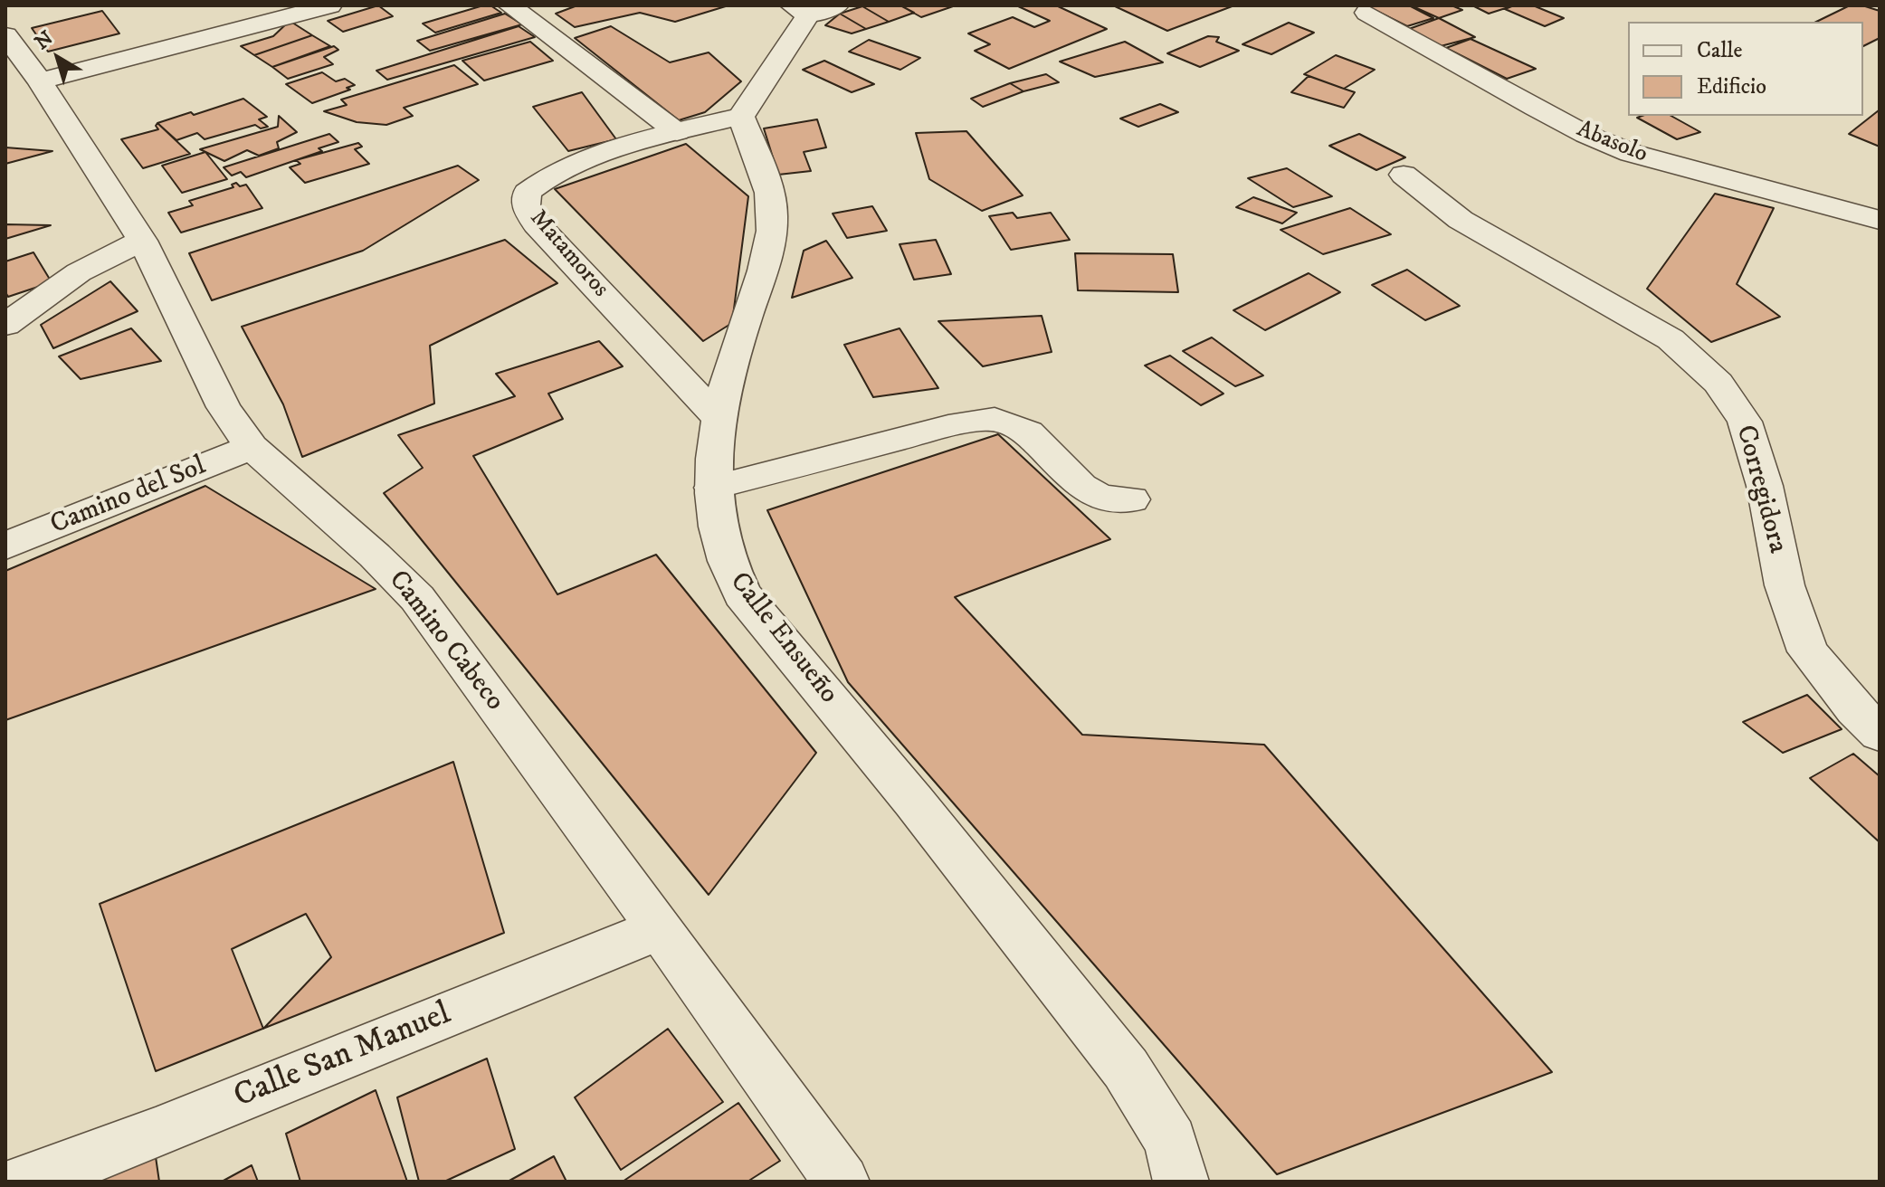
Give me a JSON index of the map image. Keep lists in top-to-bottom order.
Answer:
{
  "streets": {
    "street": [
      "Abasolo",
      "Matamoros",
      "Corregidora",
      "Camino del Sol",
      "Calle Ensueño",
      "Camino Cabeco",
      "Calle San Manuel"
    ]
  },
  "crossings": [
    ["Matamoros", "Calle Ensueño"],
    ["Camino del Sol", "Camino Cabeco"],
    ["Camino Cabeco", "Calle San Manuel"]
  ],
  "legend": ["Calle", "Edificio"],
  "north": "top left"
}
